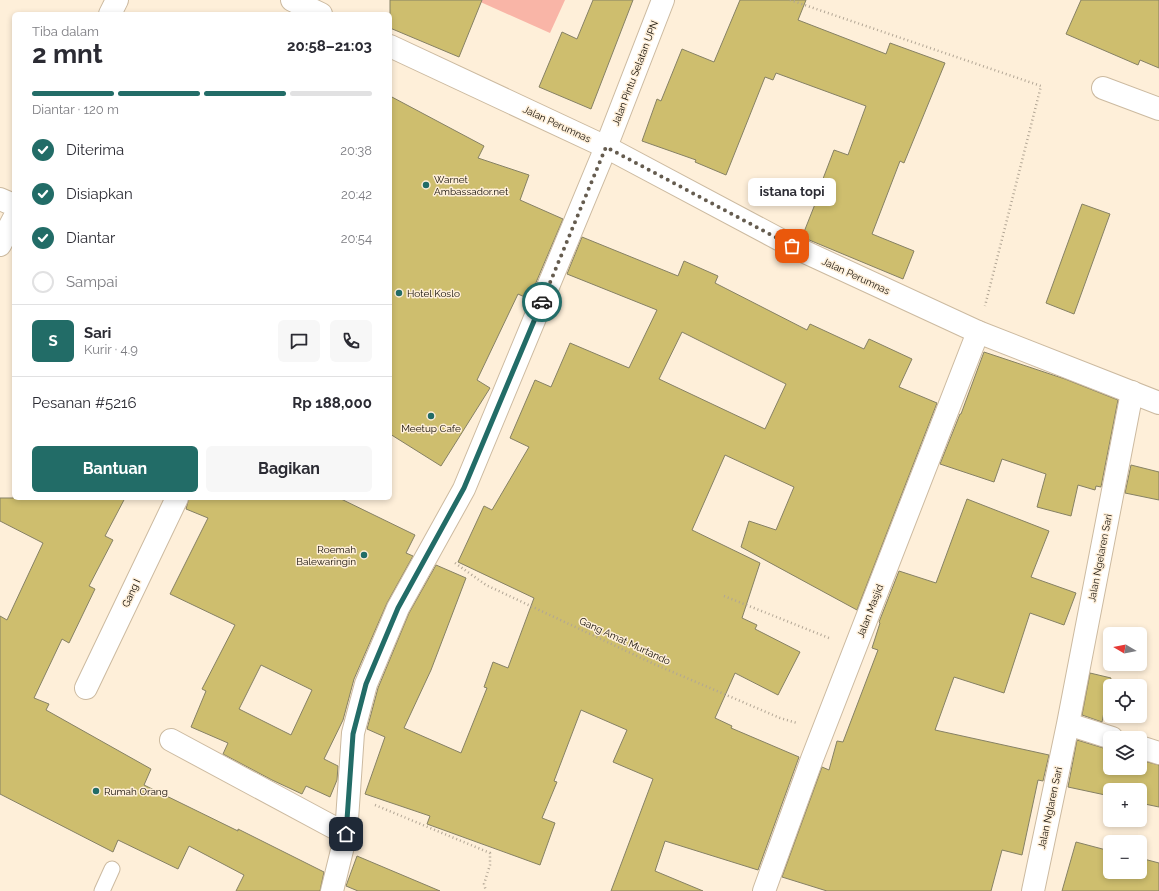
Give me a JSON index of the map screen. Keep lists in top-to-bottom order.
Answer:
{
  "streets": {
    "street": [
      "Jalan Pintu Selatan UPN",
      "Jalan Perumnas",
      "Jalan Ngelaren Sari",
      "Gang I",
      "Jalan Masjid",
      "Jalan Nglaren Sari"
    ],
    "path": ["Gang Amat Murtando"]
  },
  "crossings": [
    ["Jalan Pintu Selatan UPN", "Jalan Perumnas"],
    ["Jalan Pintu Selatan UPN", "Gang Amat Murtando"],
    ["Jalan Perumnas", "Jalan Ngelaren Sari"],
    ["Jalan Perumnas", "Jalan Masjid"],
    ["Jalan Ngelaren Sari", "Jalan Nglaren Sari"],
    ["Jalan Masjid", "Gang Amat Murtando"]
  ],
  "places": [
    "Warnet Ambassador.net",
    "istana topi",
    "Hotel Koslo",
    "Meetup Cafe",
    "Roemah Balewaringin",
    "Rumah Orang"
  ],
  "north": "left",
  "page": {
    "heading": ["2 mnt", "Tiba dalam", "20:58–21:03"],
    "panel": [
      "Sari",
      "Kurir · 4.9",
      "Pesanan #5216",
      "Rp 188,000"
    ],
    "bar": "Diantar · 120 m",
    "list": [
      ["Diterima", "20:38"],
      ["Disiapkan", "20:42"],
      ["Diantar", "20:54"],
      "Sampai"
    ],
    "bubble": "istana topi",
    "round": "S",
    "buttons": ["Bantuan", "Bagikan"],
    "map_buttons": ["+", "−"]
  }
}
